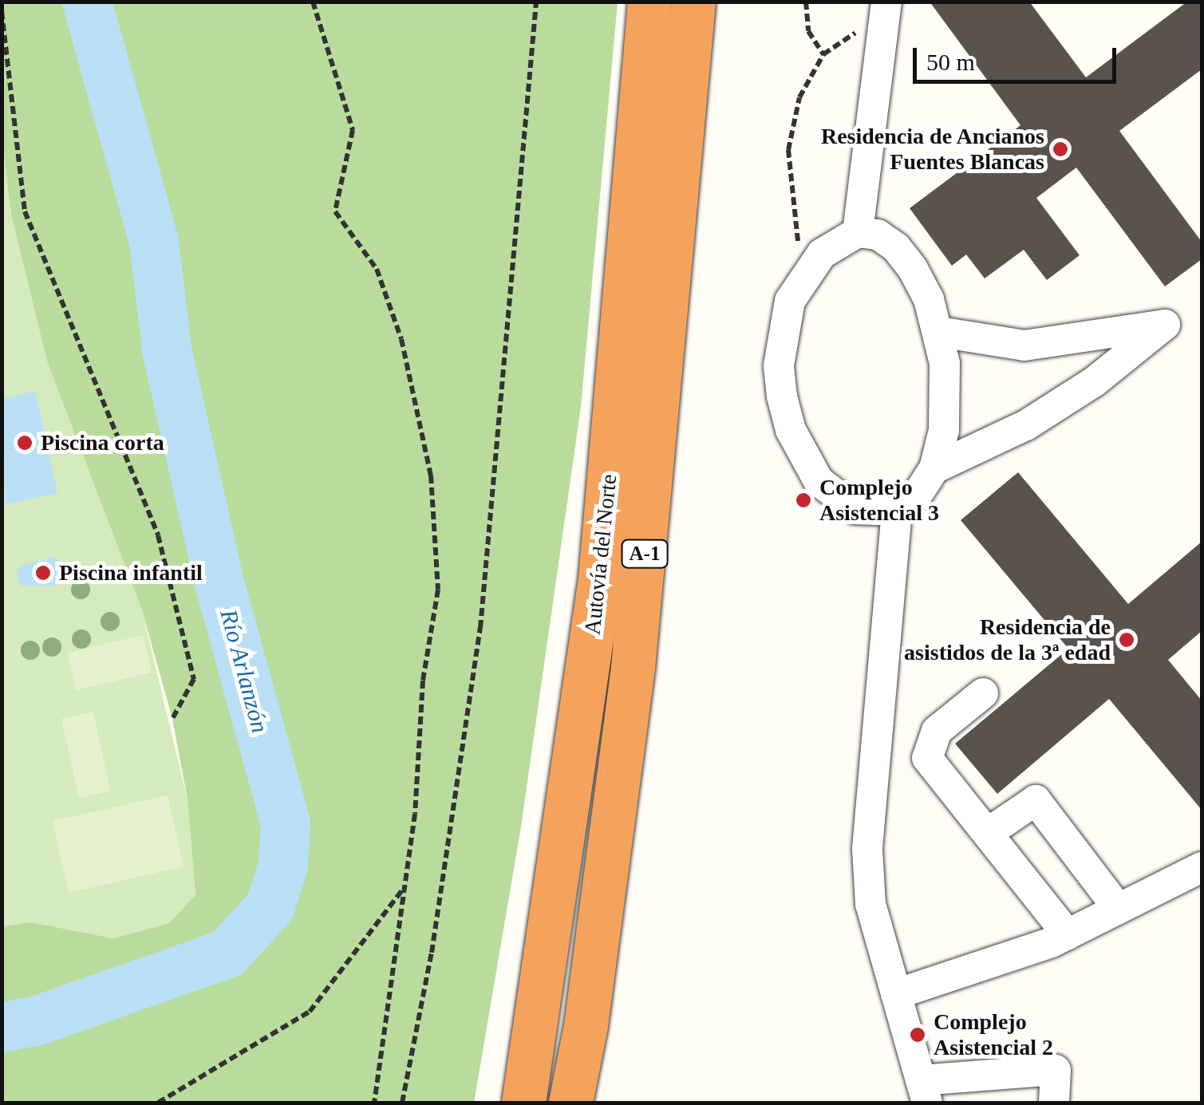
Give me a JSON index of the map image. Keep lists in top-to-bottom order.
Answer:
{
  "streets": {
    "highway": ["A-1", "Autovía del Norte"]
  },
  "water": ["Río Arlanzón"],
  "places": [
    "Residencia de Ancianos Fuentes Blancas",
    "Piscina corta",
    "Complejo Asistencial 3",
    "Piscina infantil",
    "Residencia de asistidos de la 3ª edad",
    "Complejo Asistencial 2"
  ],
  "scale_bar": "50 m"
}
